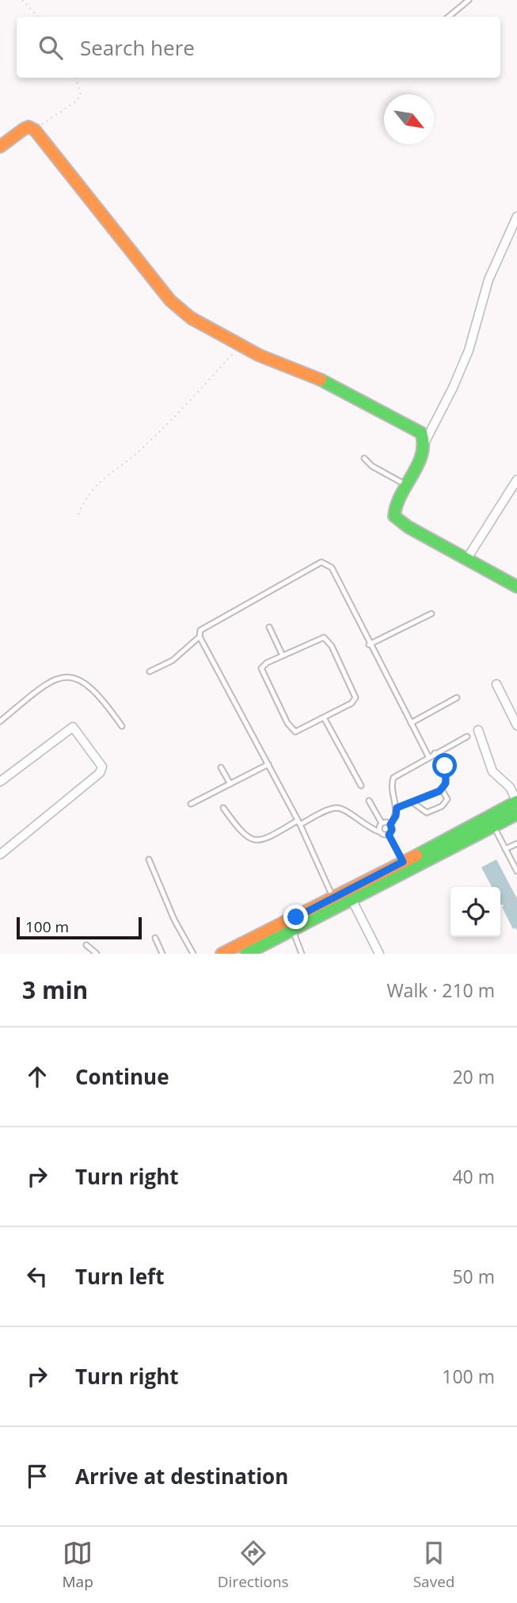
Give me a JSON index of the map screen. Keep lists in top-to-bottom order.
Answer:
{
  "scale_bar": "100 m",
  "north": "bottom right",
  "page": {
    "search": "Search here",
    "scale": "100 m",
    "heading": ["3 min", "Walk · 210 m"],
    "list": [
      ["Continue", "20 m"],
      ["Turn right", "40 m"],
      ["Turn left", "50 m"],
      ["Turn right", "100 m"],
      "Arrive at destination"
    ],
    "nav": ["Map", "Directions", "Saved"]
  }
}
